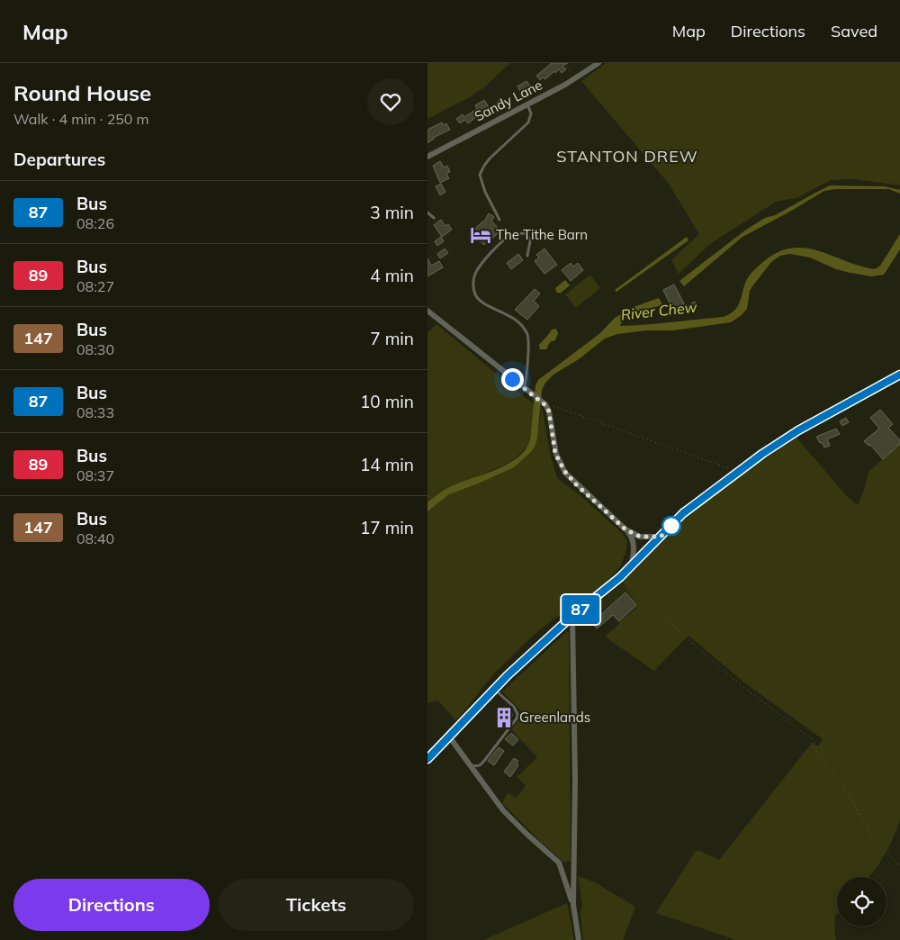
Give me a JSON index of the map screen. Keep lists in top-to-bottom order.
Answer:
{
  "streets": {
    "street": ["Sandy Lane"]
  },
  "districts": ["STANTON DREW"],
  "water": ["River Chew"],
  "places": {
    "hotel": ["The Tithe Barn"],
    "building": ["Greenlands"]
  },
  "lines": ["bus line 87"],
  "page": {
    "header": "Map",
    "nav": ["Map", "Directions", "Saved"],
    "heading": [
      ["Round House", "Walk · 4 min · 250 m"],
      "Departures"
    ],
    "on_map": "87",
    "list": [
      {
        "mark": "87",
        "name": "Bus",
        "note": "08:26",
        "value": "3 min"
      },
      {
        "mark": "89",
        "name": "Bus",
        "note": "08:27",
        "value": "4 min"
      },
      {
        "mark": "147",
        "name": "Bus",
        "note": "08:30",
        "value": "7 min"
      },
      {
        "mark": "87",
        "name": "Bus",
        "note": "08:33",
        "value": "10 min"
      },
      {
        "mark": "89",
        "name": "Bus",
        "note": "08:37",
        "value": "14 min"
      },
      {
        "mark": "147",
        "name": "Bus",
        "note": "08:40",
        "value": "17 min"
      }
    ],
    "buttons": ["Directions", "Tickets"]
  }
}
